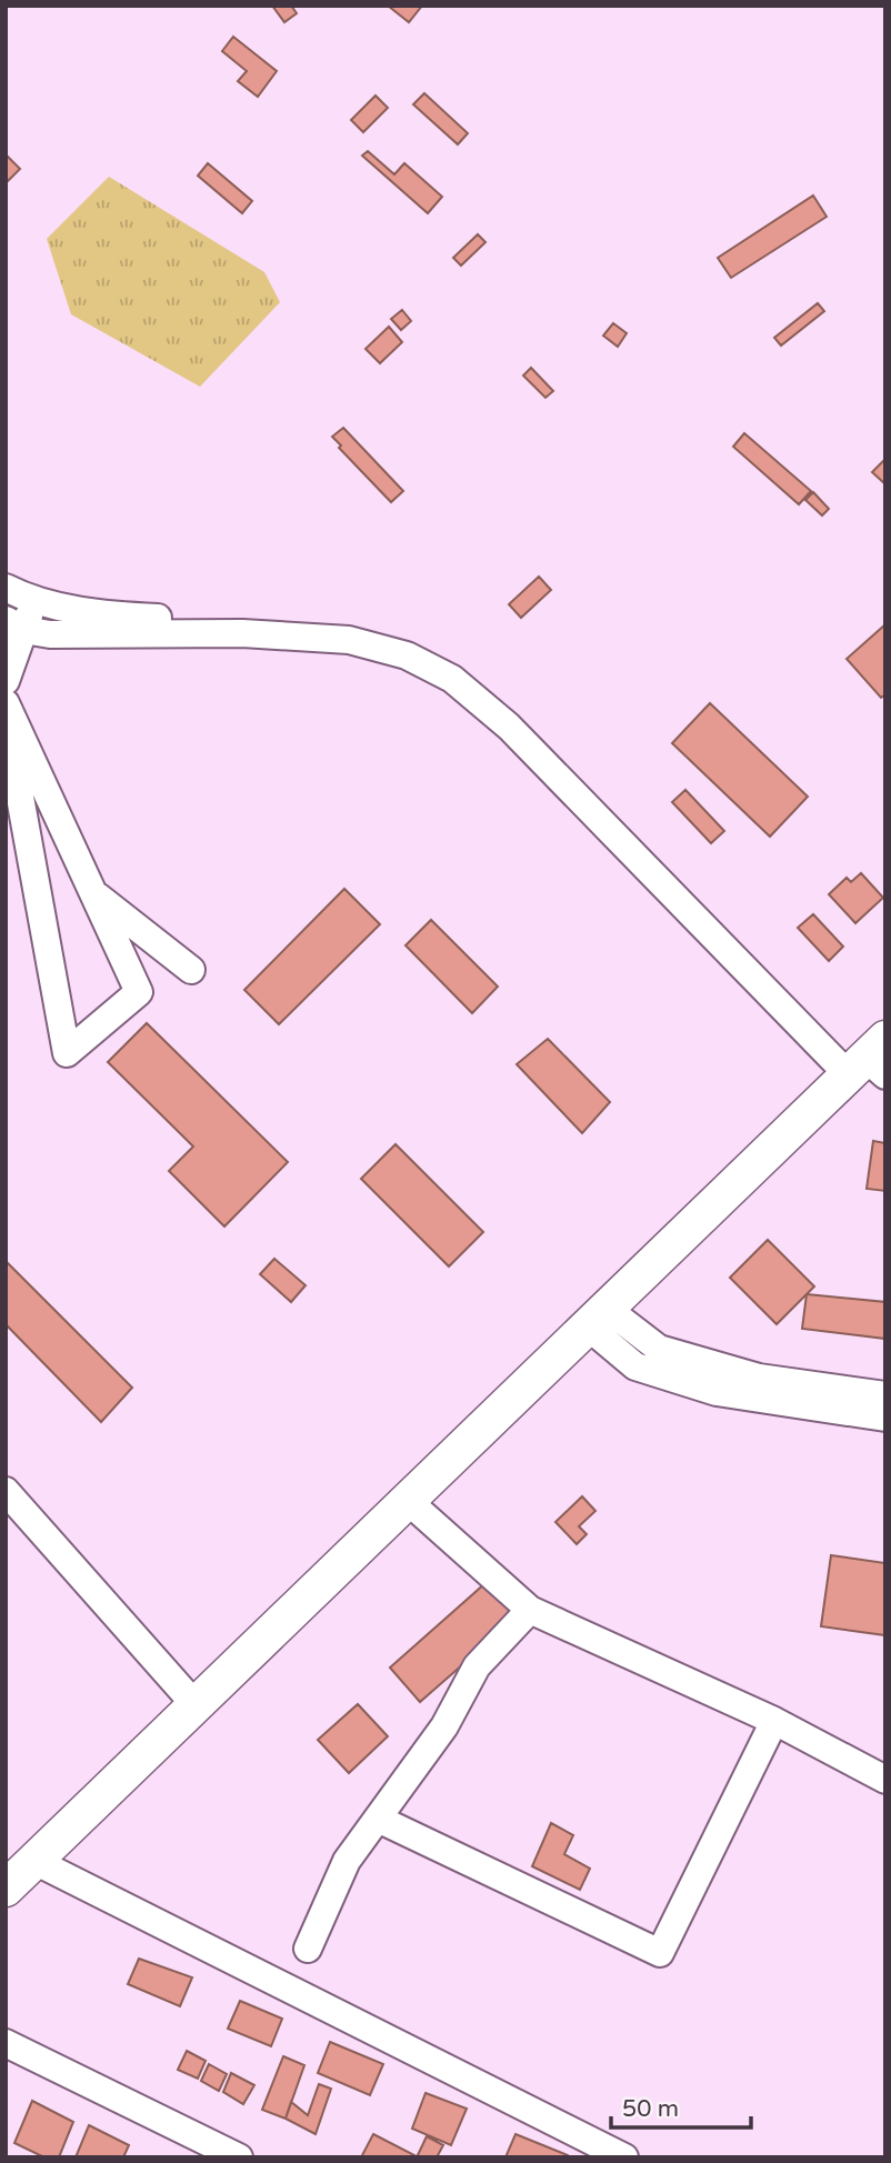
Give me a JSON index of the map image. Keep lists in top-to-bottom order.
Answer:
{
  "scale_bar": "50 m"
}
